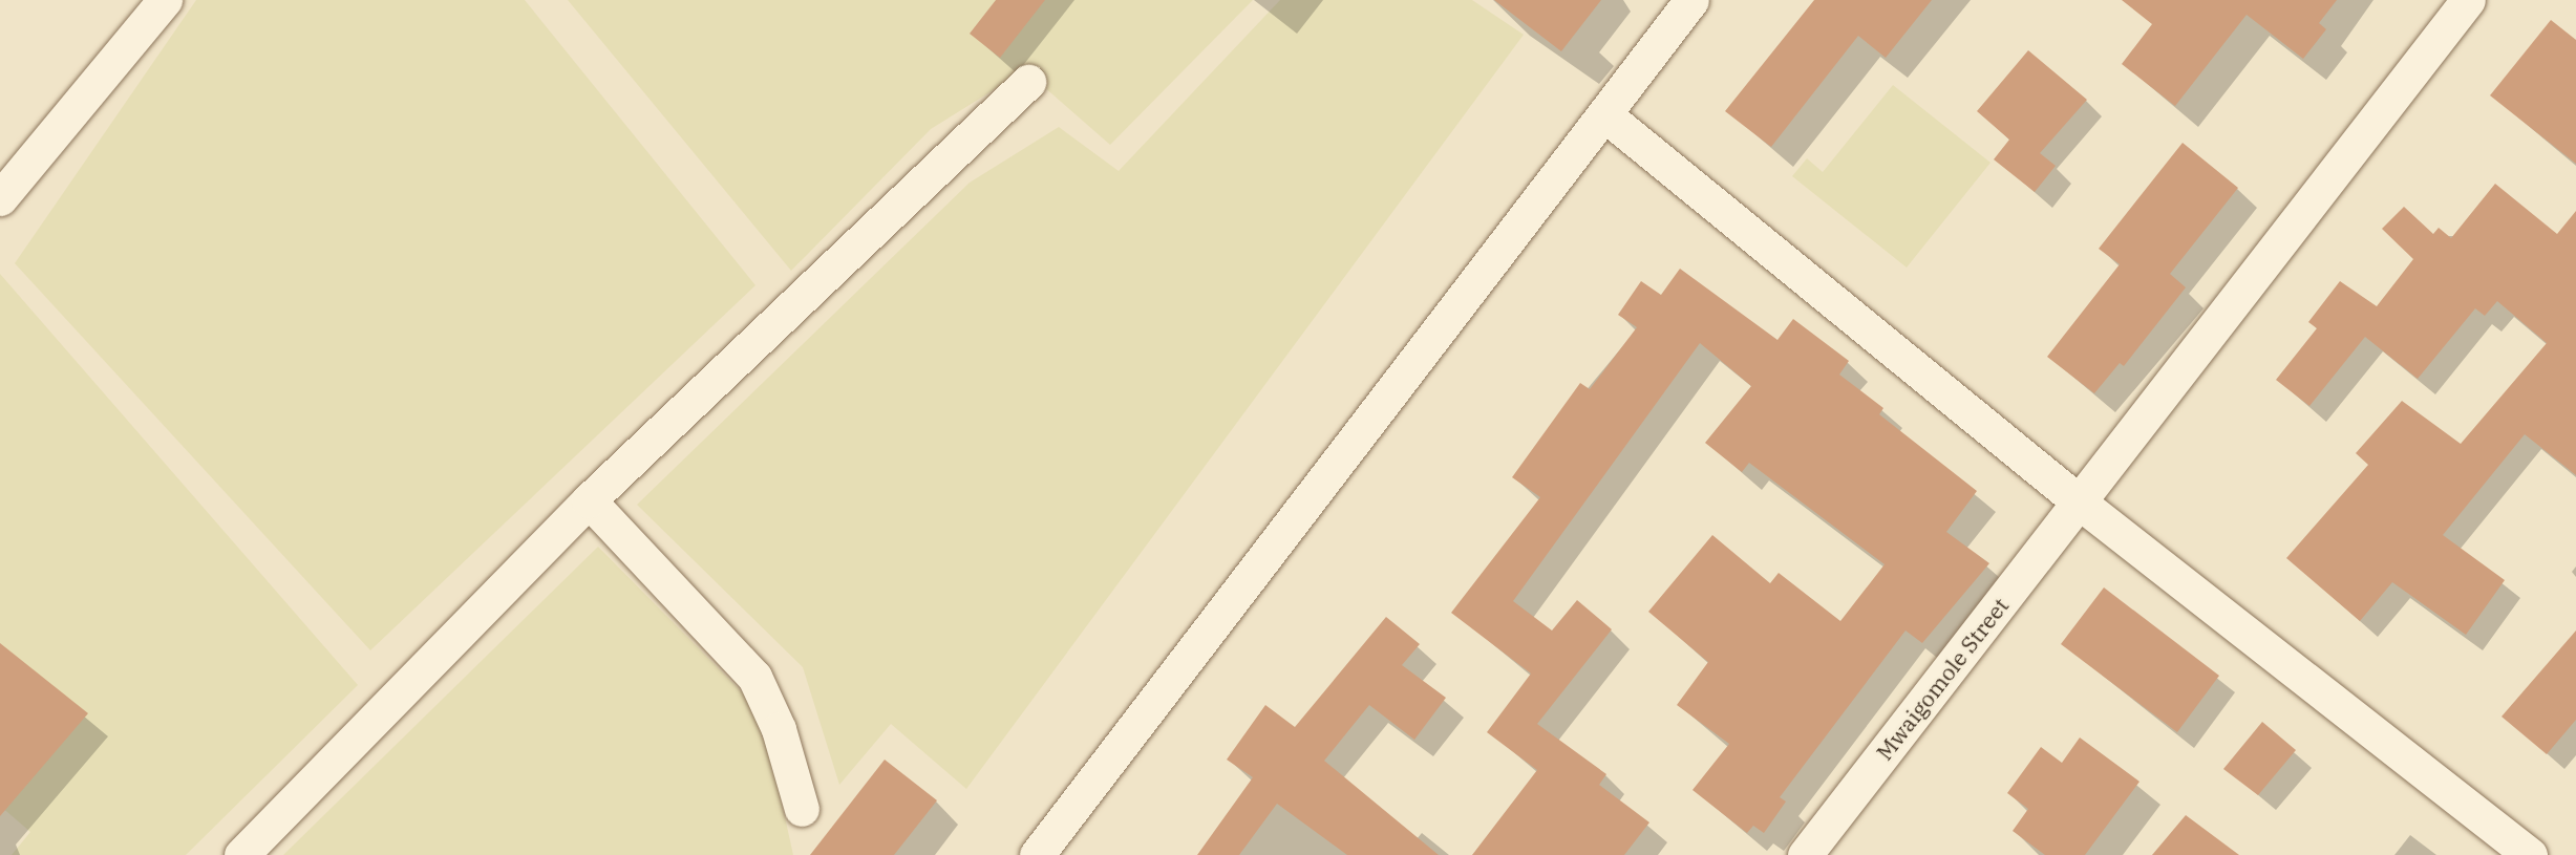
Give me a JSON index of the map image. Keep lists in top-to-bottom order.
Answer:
{
  "streets": {
    "street": ["Mwaigomole Street"]
  }
}
